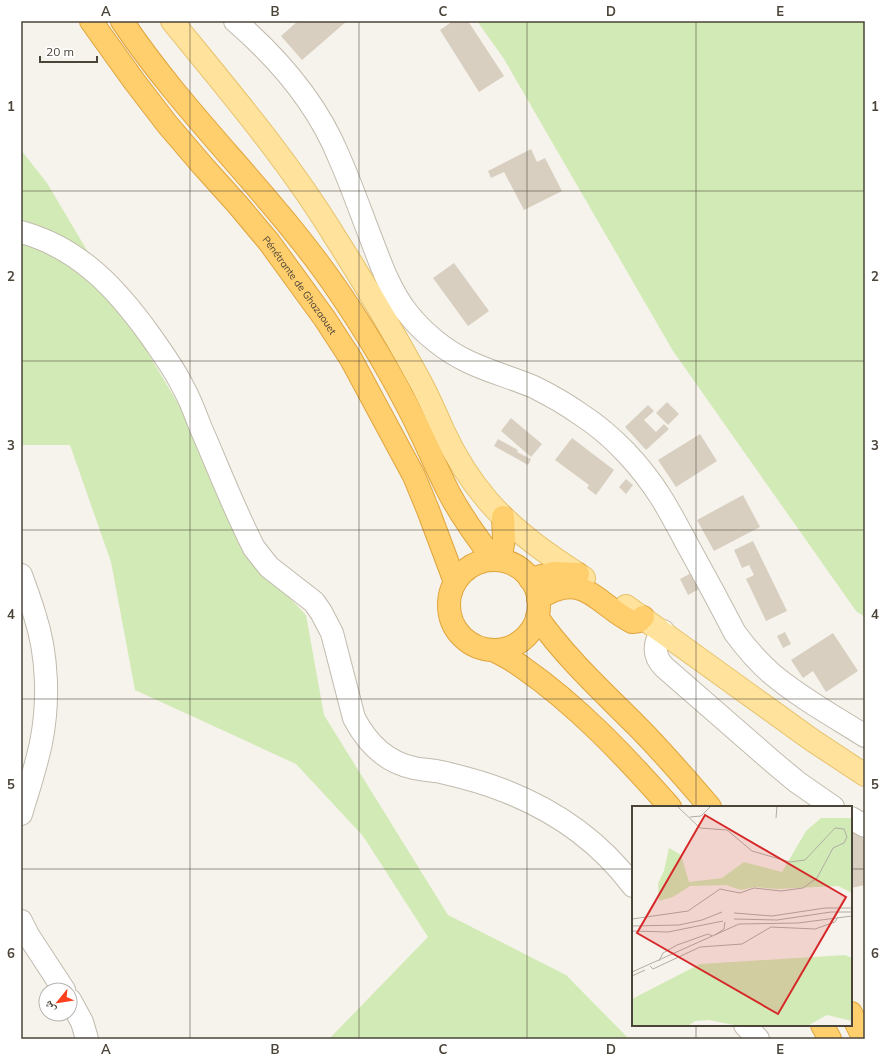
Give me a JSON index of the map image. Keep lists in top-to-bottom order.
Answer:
{
  "streets": {
    "highway": ["Pénétrante de Ghazaouet"]
  },
  "scale_bar": "20 m",
  "north": "bottom left",
  "grid": {
    "columns": [
      "A",
      "B",
      "C",
      "D",
      "E"
    ],
    "rows": [
      "1",
      "2",
      "3",
      "4",
      "5",
      "6"
    ]
  }
}
